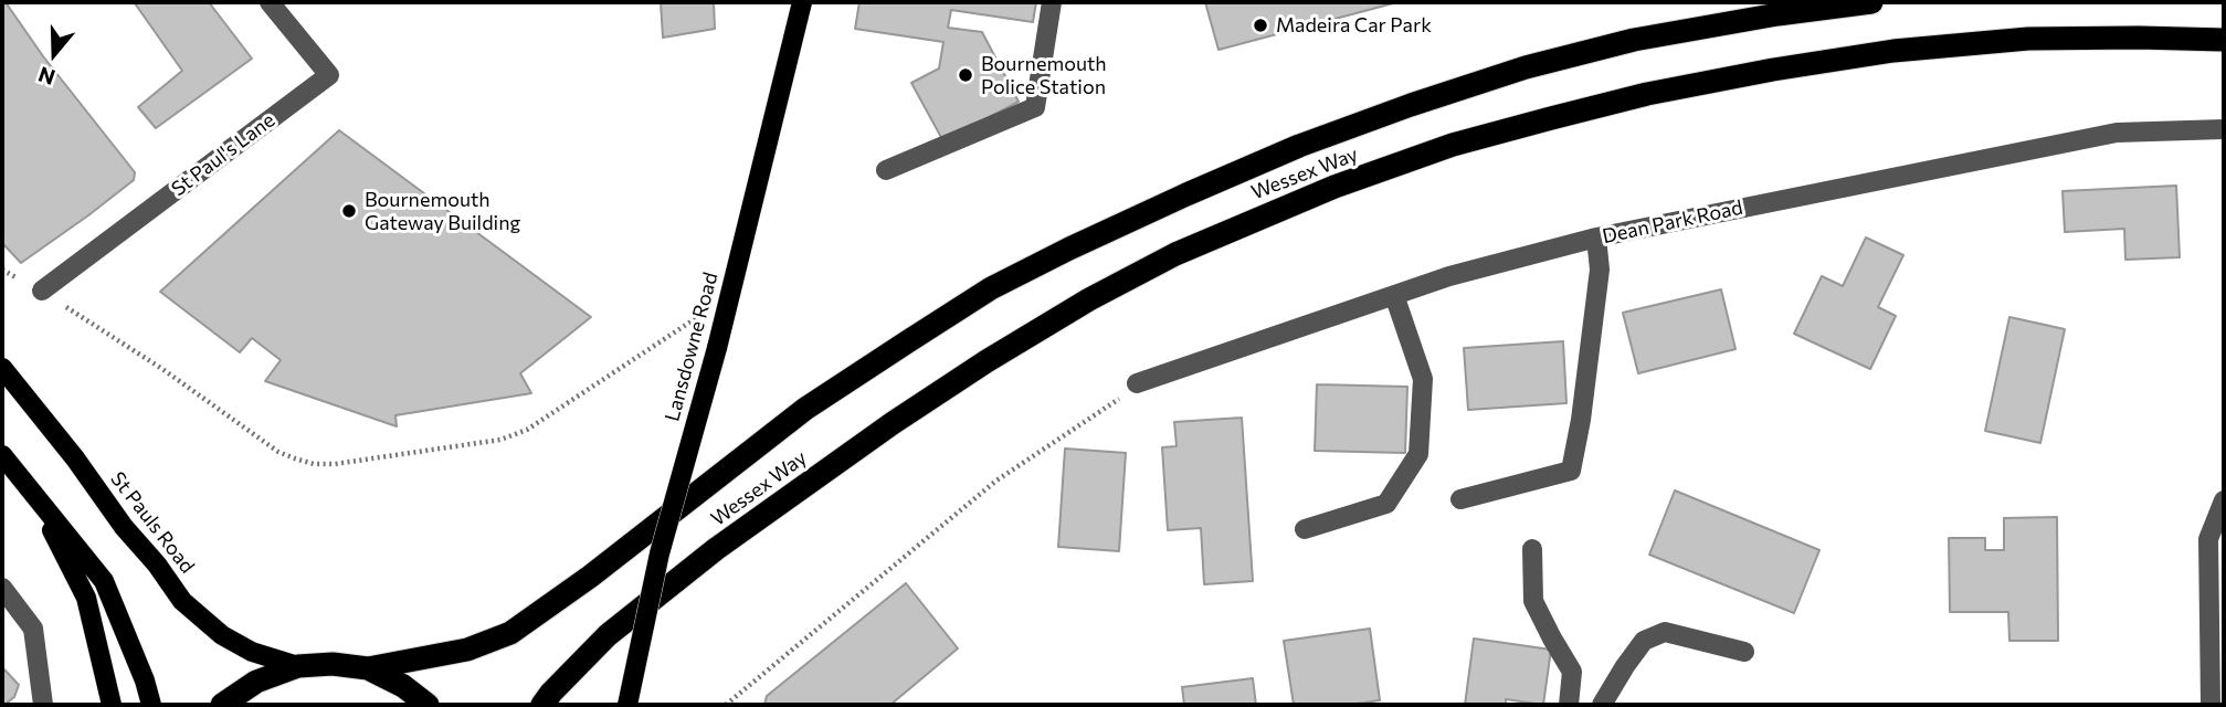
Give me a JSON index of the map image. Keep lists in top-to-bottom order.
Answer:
{
  "streets": {
    "highway": ["Wessex Way"],
    "main road": ["Lansdowne Road", "St Pauls Road"],
    "street": ["St Paul's Lane", "Dean Park Road"]
  },
  "places": ["Madeira Car Park", "Bournemouth Police Station", "Bournemouth Gateway Building"],
  "north": "bottom"
}
